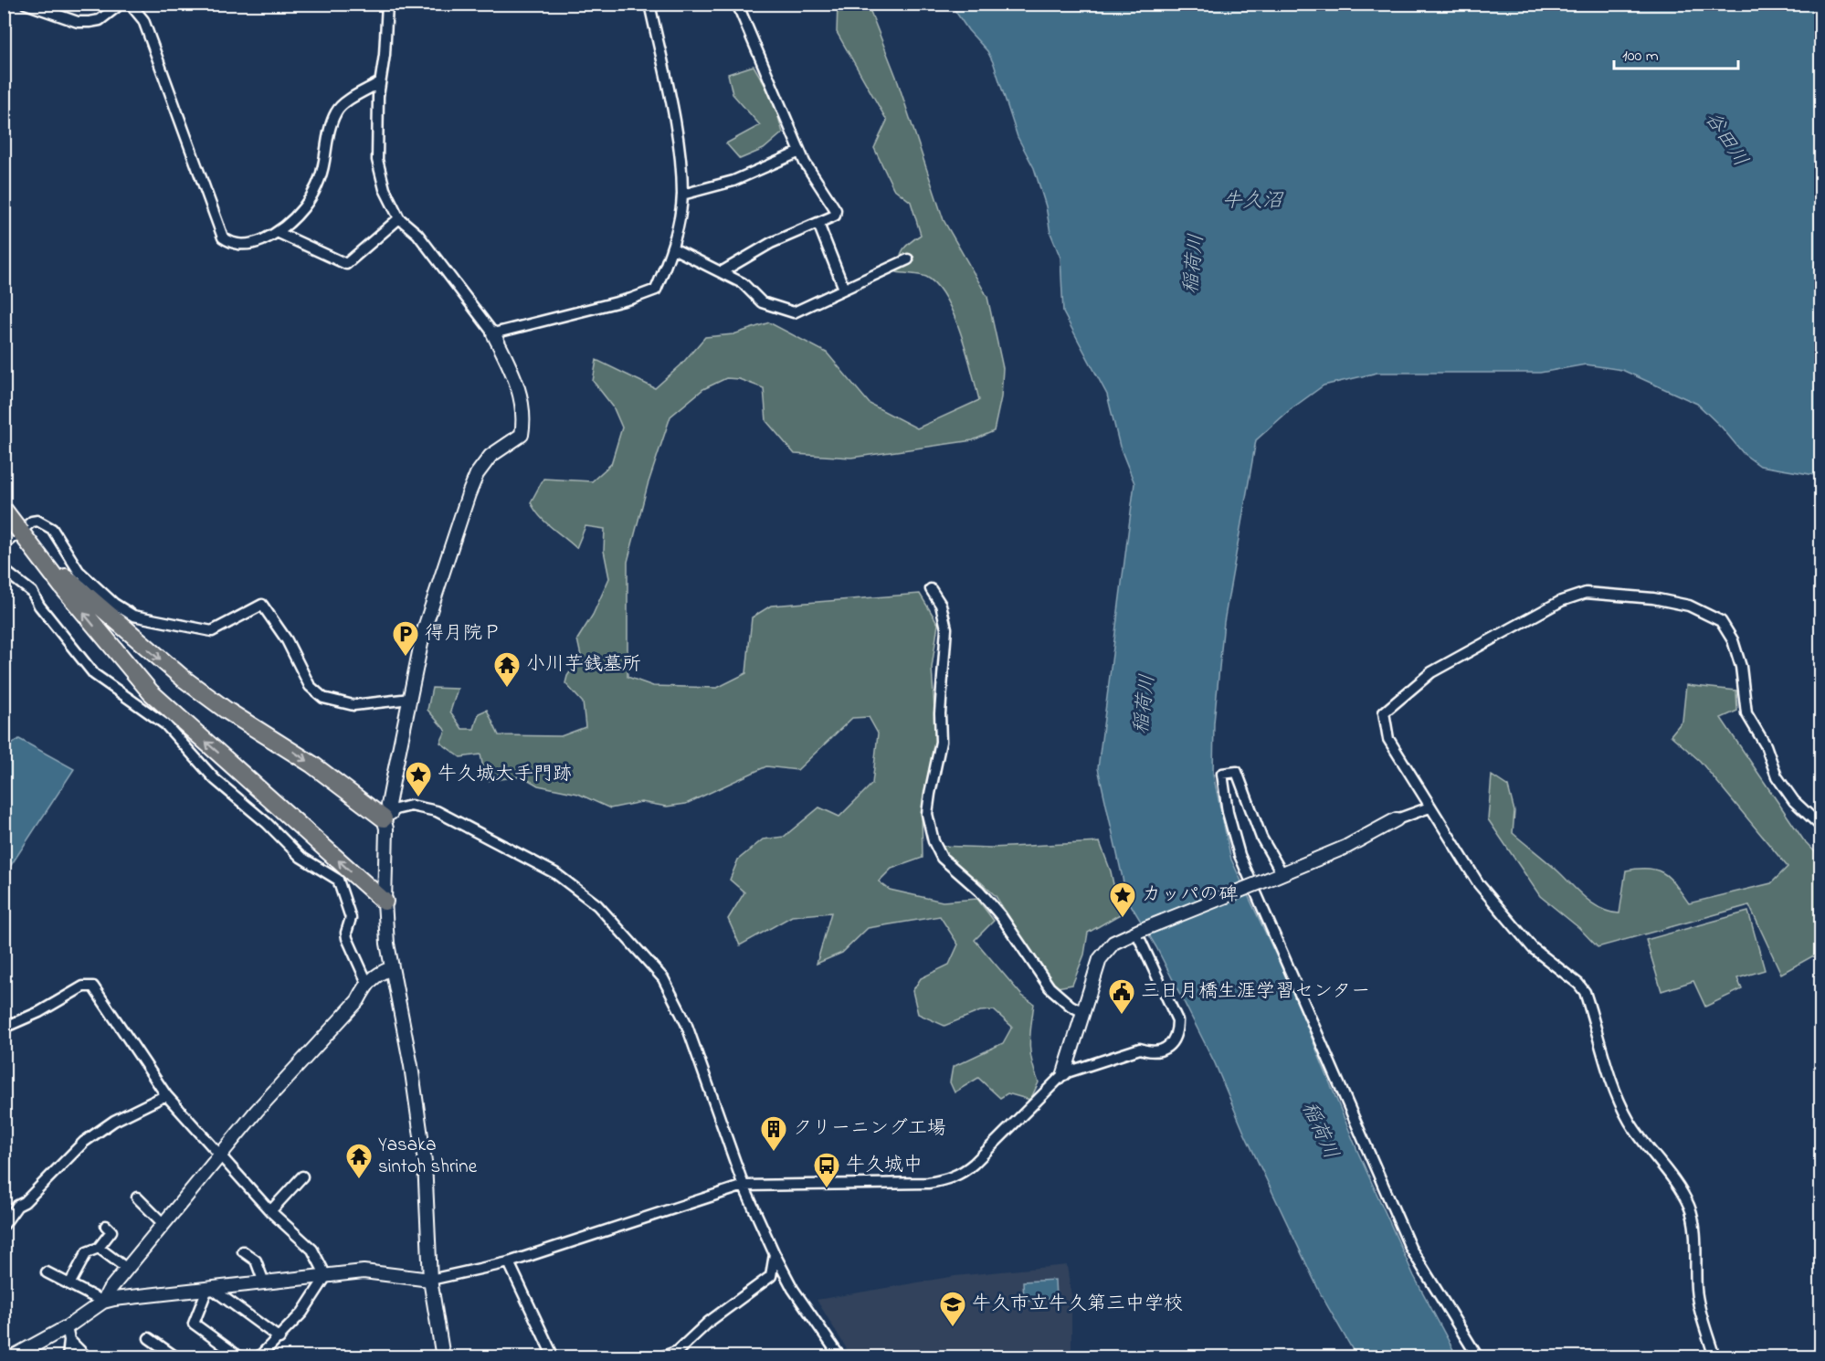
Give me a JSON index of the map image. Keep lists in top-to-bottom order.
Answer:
{
  "water": ["谷田川", "牛久沼", "稲荷川"],
  "places": {
    "parking": ["得月院Ｐ"],
    "temple": ["小川芋銭墓所", "Yasaka sintoh shrine"],
    "place": ["牛久城大手門跡", "カッパの碑"],
    "public building": ["三日月橋生涯学習センター"],
    "building": ["クリーニング工場"],
    "bus stop": ["牛久城中"],
    "school or university": ["牛久市立牛久第三中学校"]
  },
  "scale_bar": "100 m"
}
